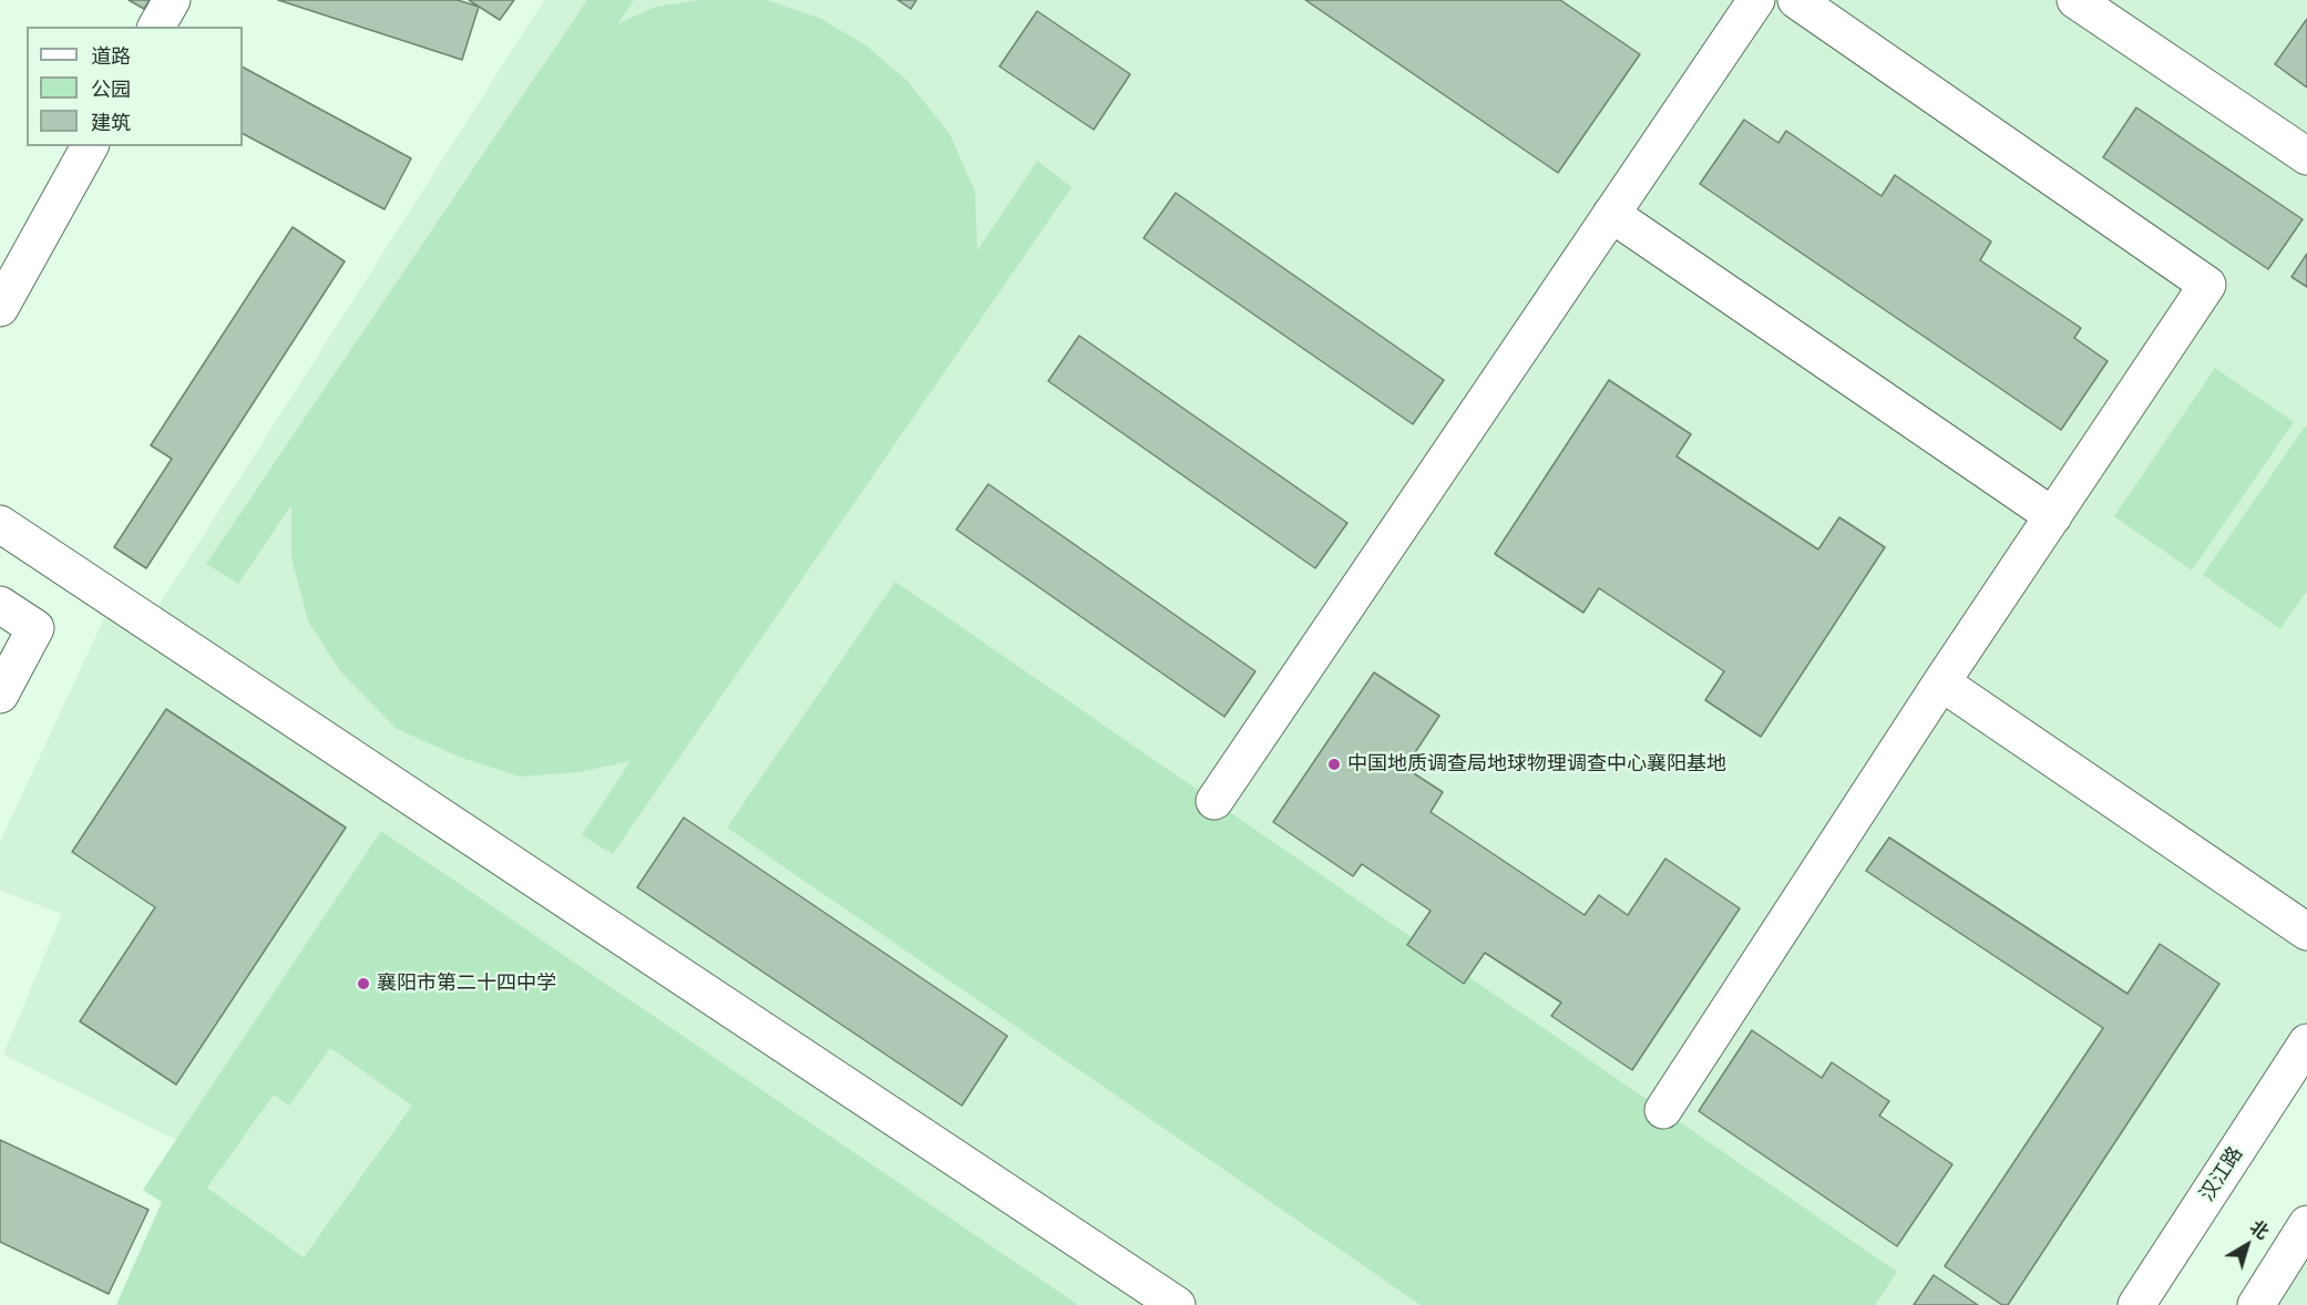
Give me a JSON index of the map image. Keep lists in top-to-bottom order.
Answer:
{
  "streets": {
    "street": ["汉江路"]
  },
  "places": ["中国地质调查局地球物理调查中心襄阳基地", "襄阳市第二十四中学"],
  "legend": ["道路", "公园", "建筑"],
  "north": "top right"
}
